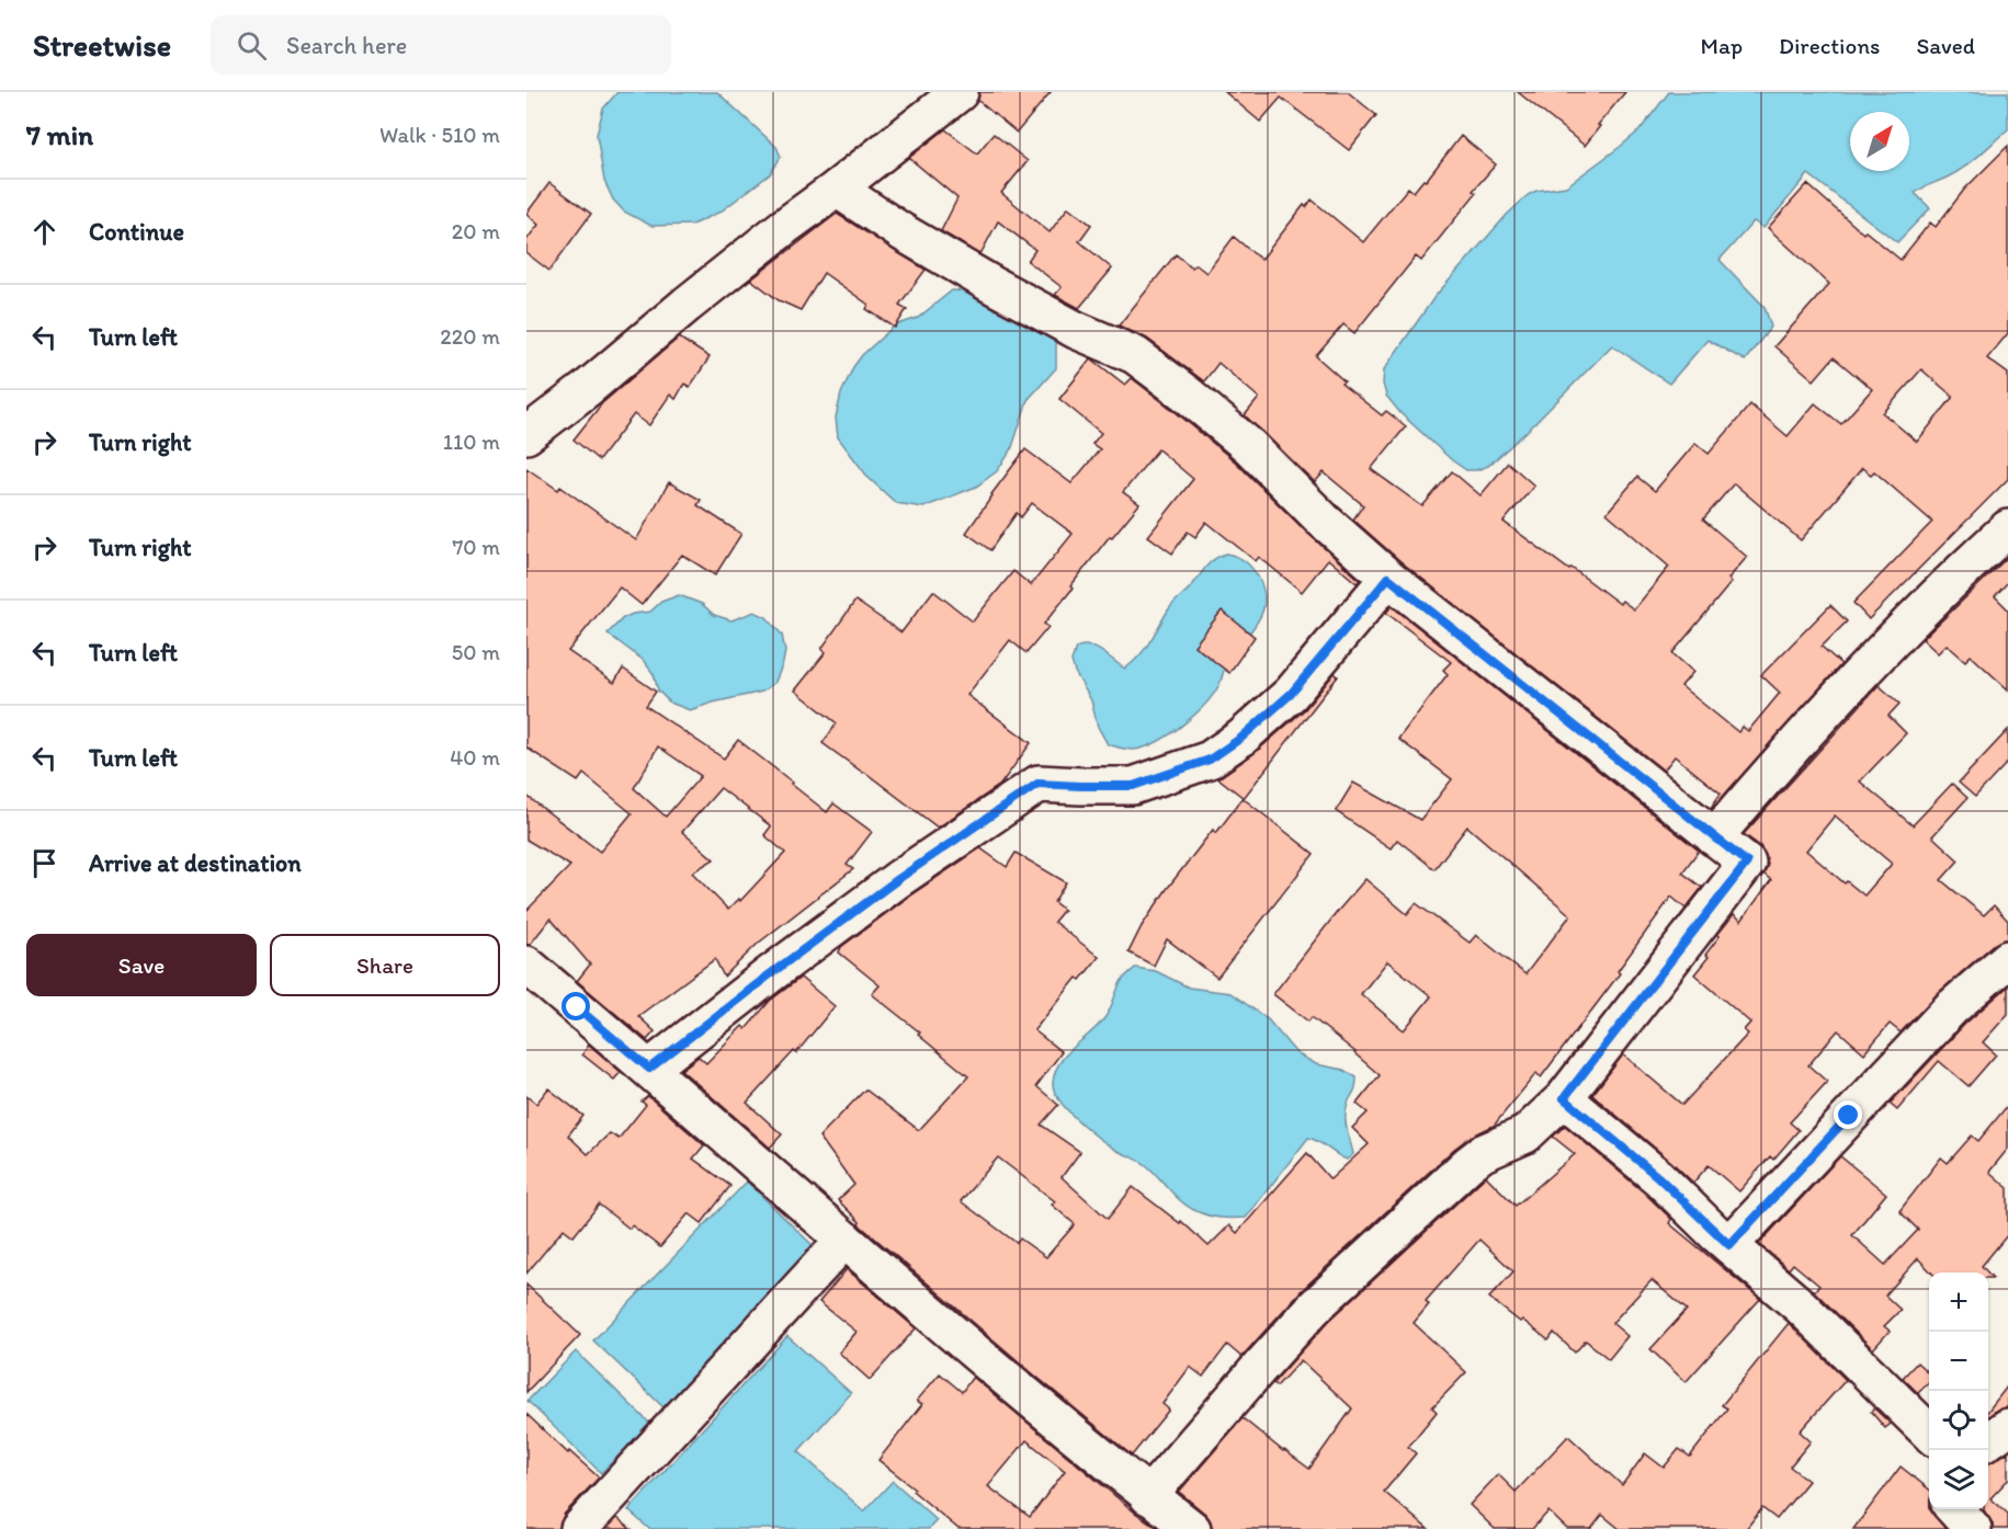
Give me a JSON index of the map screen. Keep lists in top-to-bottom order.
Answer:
{
  "north": "top right",
  "page": {
    "header": "Streetwise",
    "search": "Search here",
    "nav": ["Map", "Directions", "Saved"],
    "heading": ["7 min", "Walk · 510 m"],
    "list": [
      ["Continue", "20 m"],
      ["Turn left", "220 m"],
      ["Turn right", "110 m"],
      ["Turn right", "70 m"],
      ["Turn left", "50 m"],
      ["Turn left", "40 m"],
      "Arrive at destination"
    ],
    "buttons": ["Save", "Share"],
    "map_buttons": ["+", "−"]
  }
}
